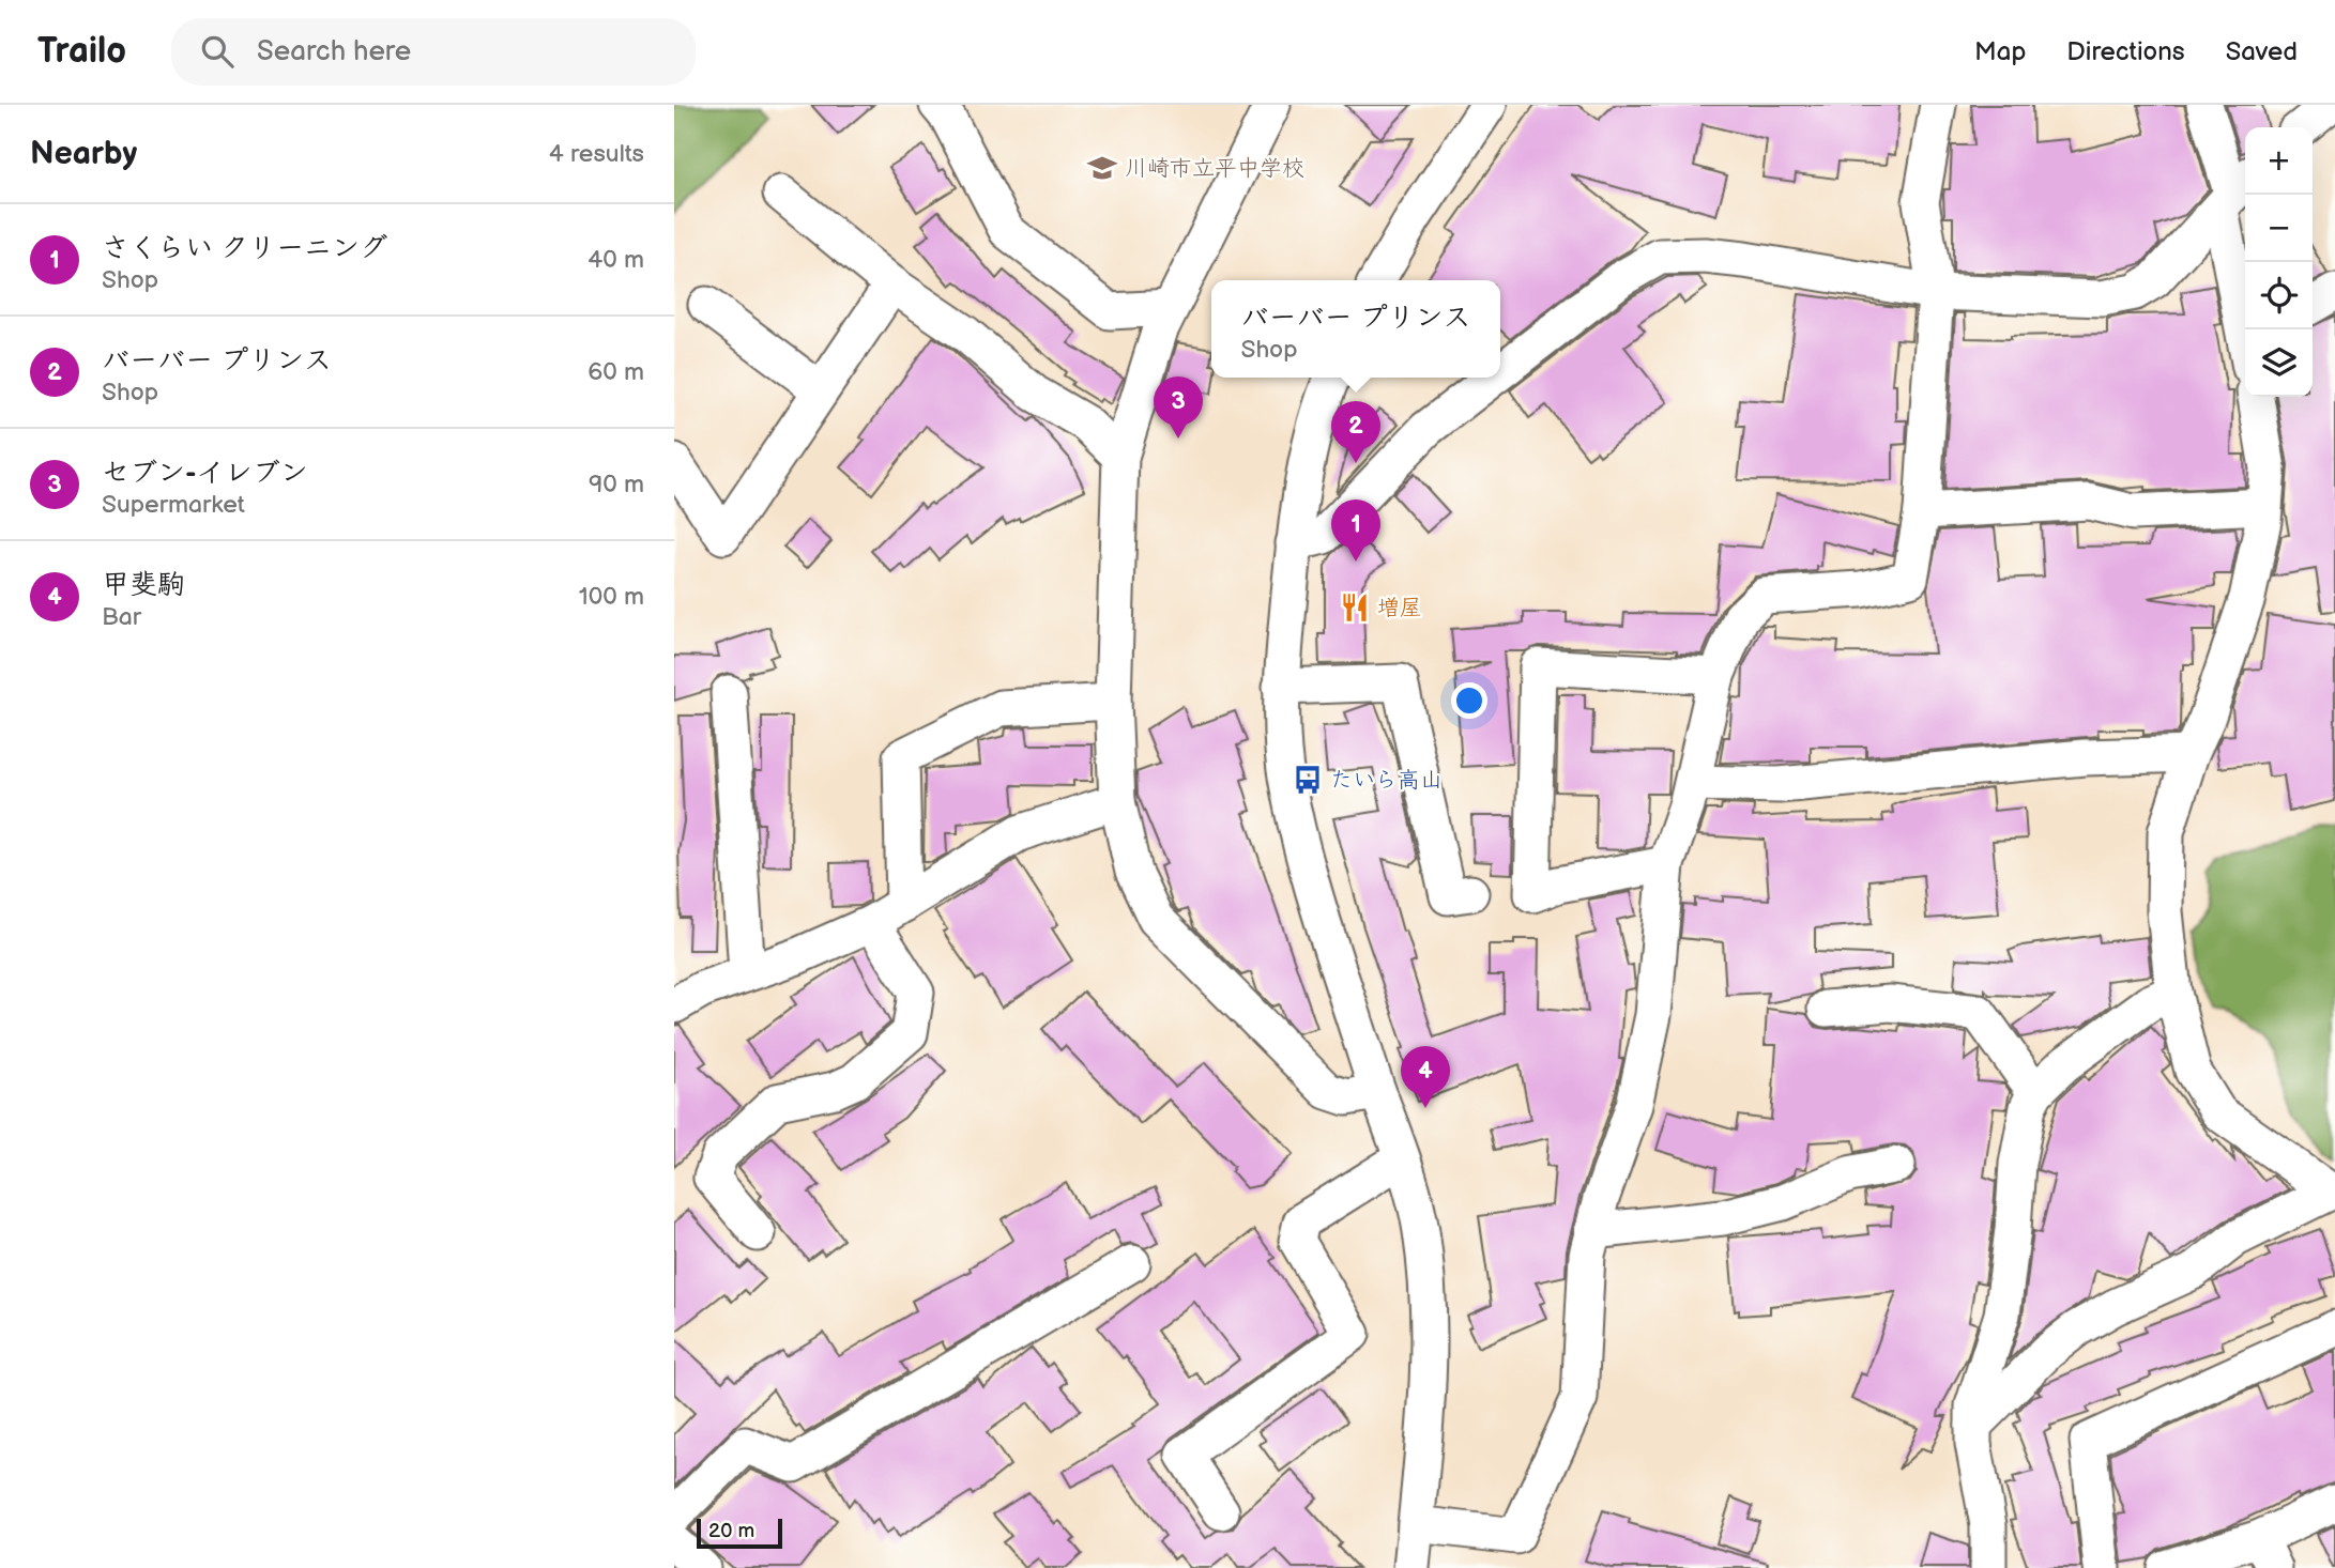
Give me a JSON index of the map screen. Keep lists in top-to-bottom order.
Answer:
{
  "places": {
    "school or university": ["川崎市立平中学校"],
    "restaurant": ["増屋"],
    "bus stop": ["たいら高山"]
  },
  "scale_bar": "20 m",
  "page": {
    "header": "Trailo",
    "search": "Search here",
    "nav": ["Map", "Directions", "Saved"],
    "heading": ["Nearby", "4 results"],
    "map_buttons": ["+", "−"],
    "list": [
      {
        "mark": "1",
        "name": "さくらい クリーニング",
        "note": "Shop",
        "value": "40 m"
      },
      {
        "mark": "2",
        "name": "バーバー プリンス",
        "note": "Shop",
        "value": "60 m"
      },
      {
        "mark": "3",
        "name": "セブン-イレブン",
        "note": "Supermarket",
        "value": "90 m"
      },
      {
        "mark": "4",
        "name": "甲斐駒",
        "note": "Bar",
        "value": "100 m"
      }
    ],
    "popup": ["バーバー プリンス", "Shop"],
    "pins": [
      "3",
      "2",
      "1",
      "4"
    ],
    "scale": "20 m"
  }
}
